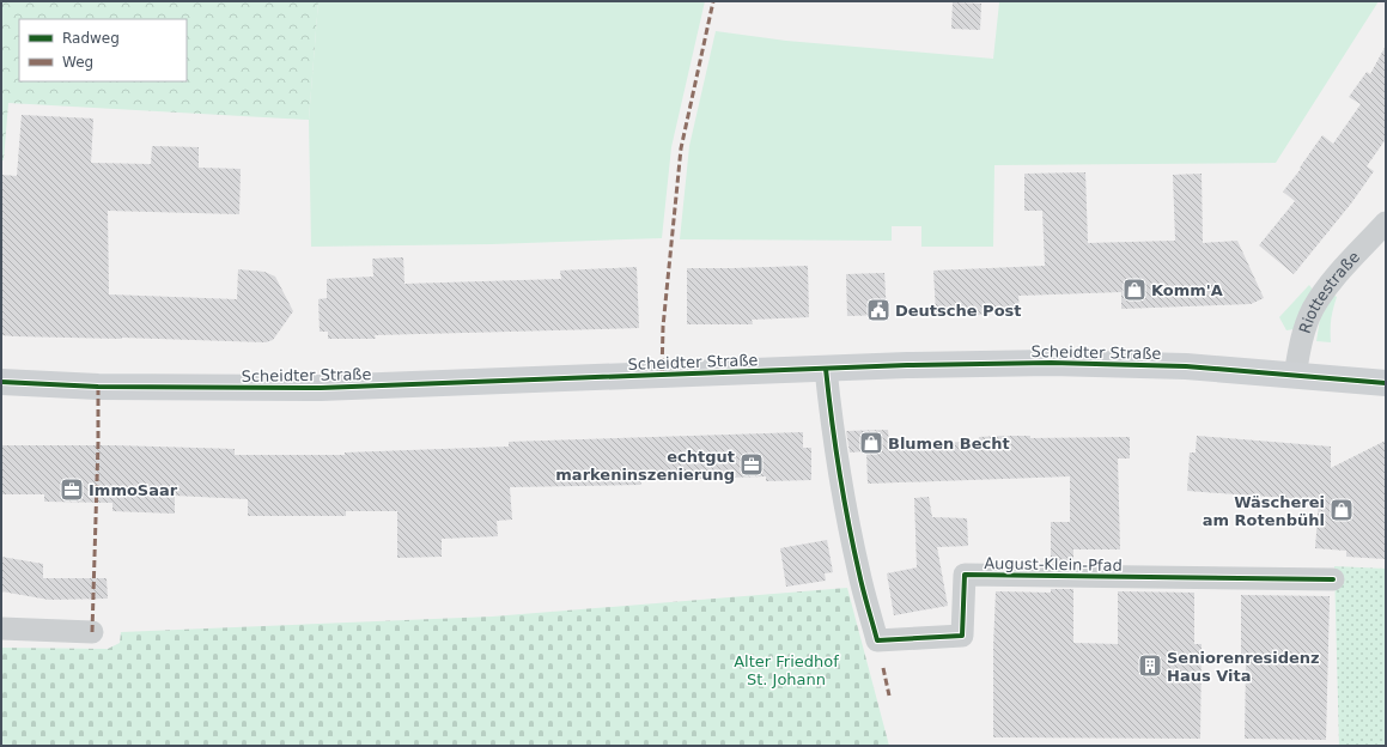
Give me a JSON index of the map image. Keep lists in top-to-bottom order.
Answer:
{
  "streets": {
    "main road": ["Scheidter Straße"],
    "street": ["Riottestraße", "August-Klein-Pfad"]
  },
  "crossings": [
    ["Riottestraße", "Scheidter Straße"],
    ["Scheidter Straße", "August-Klein-Pfad"]
  ],
  "parks": ["Alter Friedhof St. Johann"],
  "places": {
    "shop": ["Komm'A", "Blumen Becht", "Wäscherei am Rotenbühl"],
    "public building": ["Deutsche Post"],
    "office": ["echtgut markeninszenierung", "ImmoSaar"],
    "building": ["Seniorenresidenz Haus Vita"]
  },
  "legend": ["Radweg", "Weg"]
}
